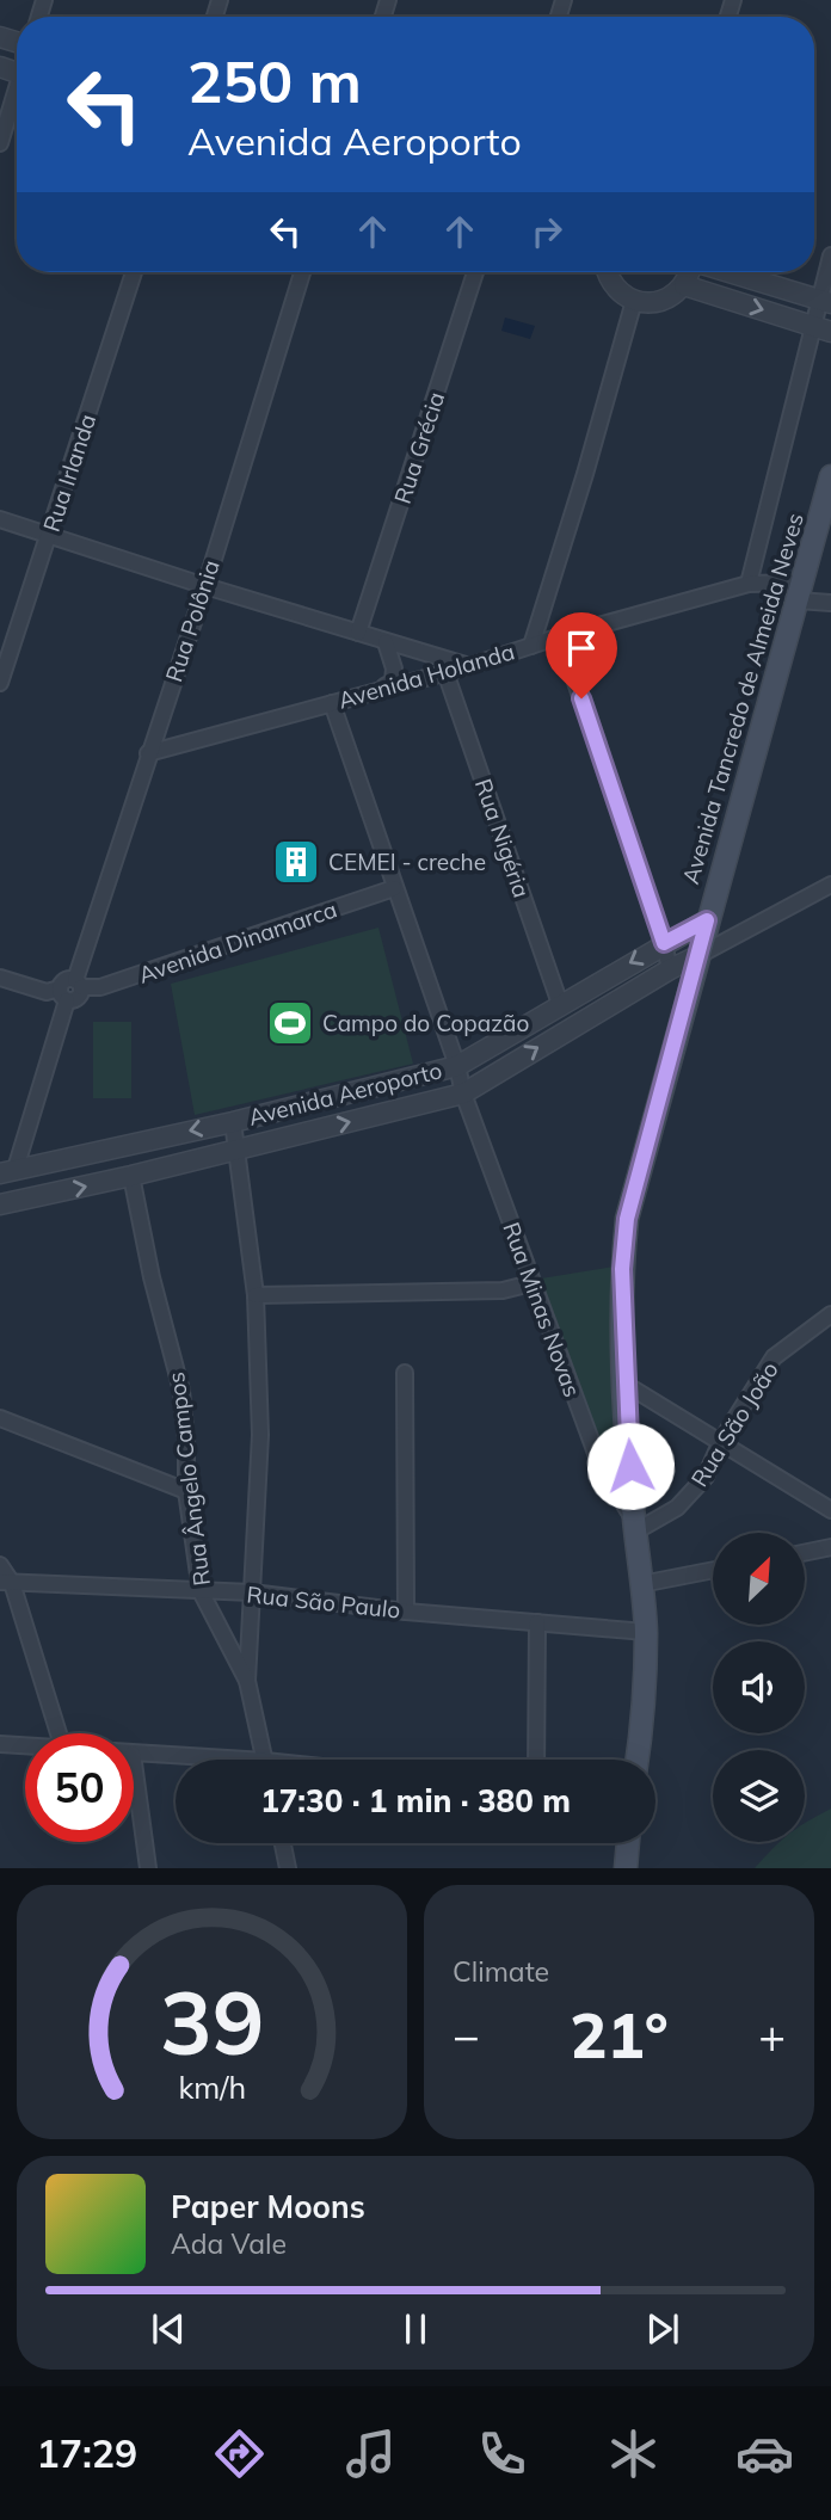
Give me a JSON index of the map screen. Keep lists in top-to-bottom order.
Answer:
{
  "streets": {
    "main road": ["Avenida Tancredo de Almeida Neves"],
    "street": [
      "Rua Grécia",
      "Rua Irlanda",
      "Rua Polônia",
      "Avenida Holanda",
      "Rua Nigéria",
      "Avenida Dinamarca",
      "Avenida Aeroporto",
      "Rua Minas Novas",
      "Rua São João",
      "Rua Ângelo Campos",
      "Rua São Paulo"
    ]
  },
  "crossings": [
    ["Rua Polônia", "Avenida Holanda"],
    ["Rua Polônia", "Avenida Dinamarca"],
    ["Avenida Holanda", "Avenida Tancredo de Almeida Neves"],
    ["Avenida Holanda", "Rua Nigéria"],
    ["Avenida Holanda", "Rua Minas Novas"],
    ["Avenida Tancredo de Almeida Neves", "Avenida Aeroporto"],
    ["Avenida Tancredo de Almeida Neves", "Rua Minas Novas"],
    ["Avenida Tancredo de Almeida Neves", "Rua São João"],
    ["Avenida Tancredo de Almeida Neves", "Rua São Paulo"],
    ["Rua Nigéria", "Avenida Aeroporto"],
    ["Avenida Dinamarca", "Rua Minas Novas"],
    ["Avenida Aeroporto", "Rua Minas Novas"],
    ["Avenida Aeroporto", "Rua Ângelo Campos"],
    ["Rua Minas Novas", "Rua São João"],
    ["Rua Ângelo Campos", "Rua São Paulo"]
  ],
  "places": {
    "building": ["CEMEI - creche"],
    "sports": ["Campo do Copazão"]
  },
  "north": "top right",
  "page": {
    "turn": ["250 m", "Avenida Aeroporto"],
    "limit": "50",
    "trip": "17:30 · 1 min · 380 m",
    "tile": "Climate",
    "heat": ["−", "21°", "+"],
    "song": ["Paper Moons", "Ada Vale"],
    "tabs": "17:29",
    "gauge": ["39", "km/h"]
  }
}
